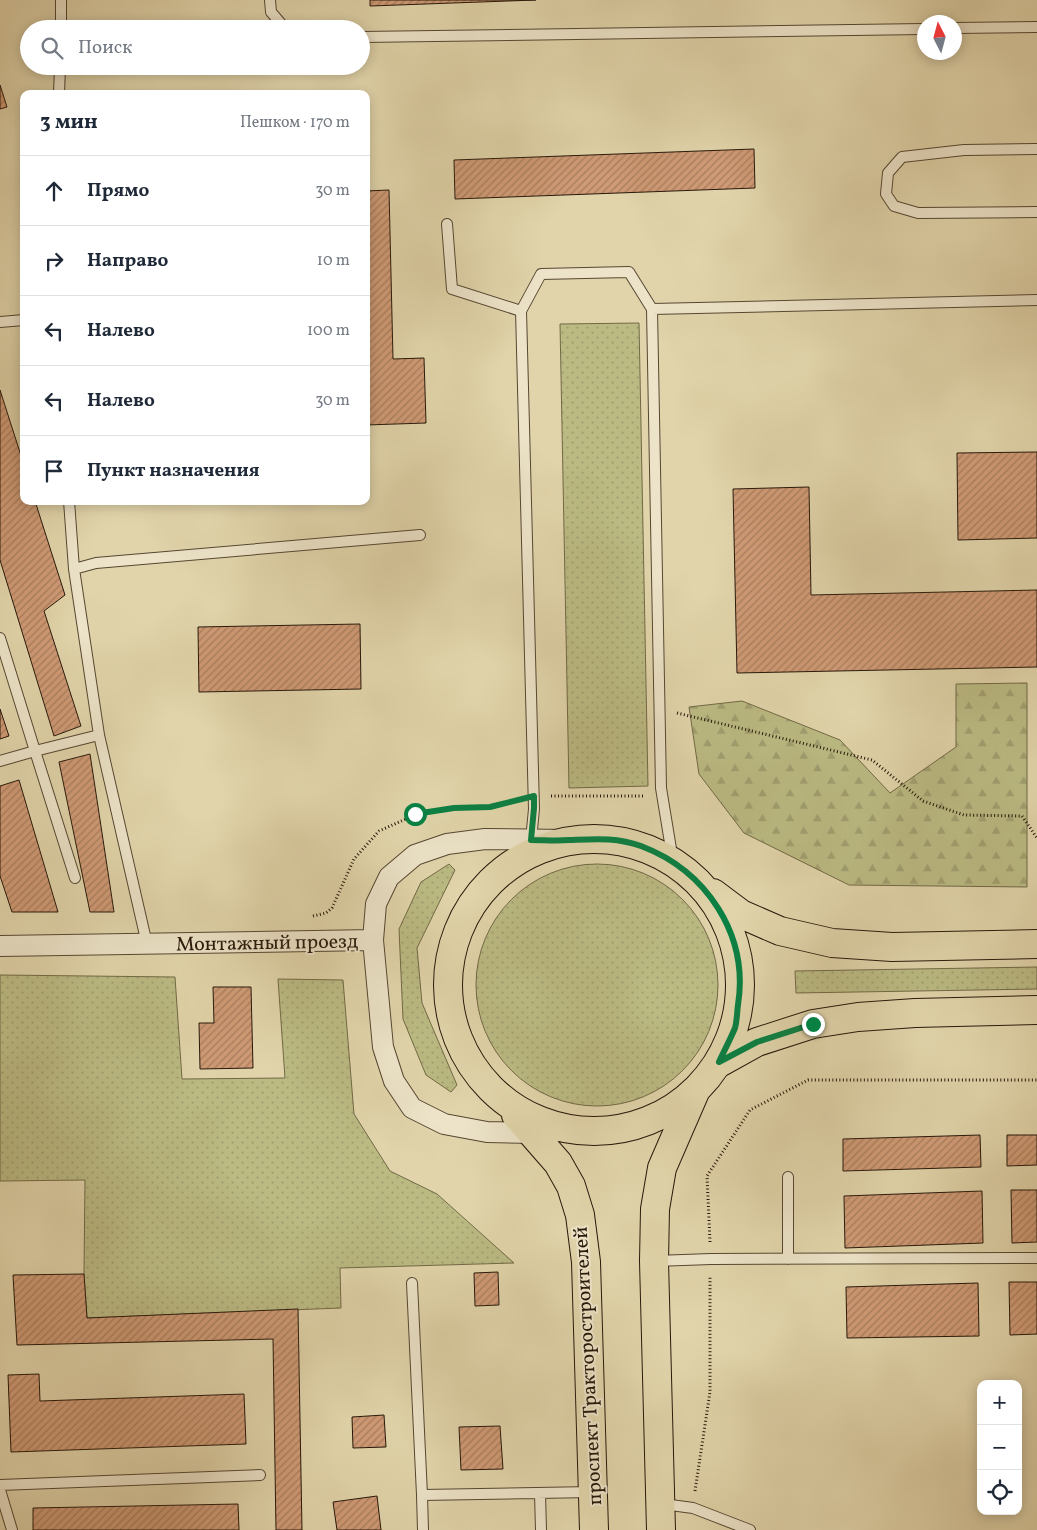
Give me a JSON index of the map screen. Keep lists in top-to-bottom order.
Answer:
{
  "streets": {
    "main road": ["проспект Тракторостроителей"],
    "street": ["Монтажный проезд"]
  },
  "crossings": [
    ["Монтажный проезд", "проспект Тракторостроителей"]
  ],
  "north": "top",
  "page": {
    "search": "Поиск",
    "heading": ["3 мин", "Пешком · 170 m"],
    "list": [
      ["Прямо", "30 m"],
      ["Направо", "10 m"],
      ["Налево", "100 m"],
      ["Налево", "30 m"],
      "Пункт назначения"
    ],
    "map_buttons": ["+", "−"]
  }
}
